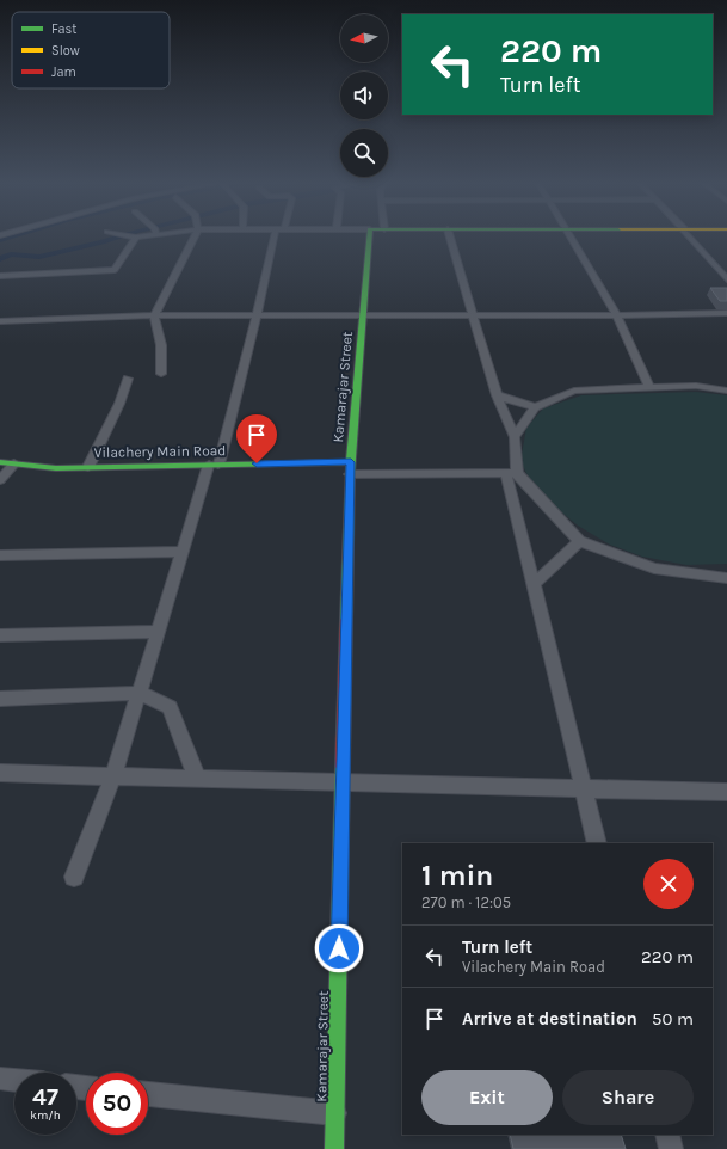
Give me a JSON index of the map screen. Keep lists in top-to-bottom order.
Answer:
{
  "streets": {
    "main road": ["Kamarajar Street", "Vilachery Main Road"]
  },
  "crossings": [
    ["Kamarajar Street", "Vilachery Main Road"]
  ],
  "legend": ["Fast", "Slow", "Jam"],
  "north": "left",
  "page": {
    "turn": ["220 m", "Turn left"],
    "heading": ["1 min", "270 m · 12:05"],
    "list": [
      {
        "name": "Turn left",
        "note": "Vilachery Main Road",
        "value": "220 m"
      },
      {
        "name": "Arrive at destination",
        "value": "50 m"
      }
    ],
    "buttons": ["Exit", "Share"],
    "speed": "47 km/h",
    "limit": "50"
  }
}
